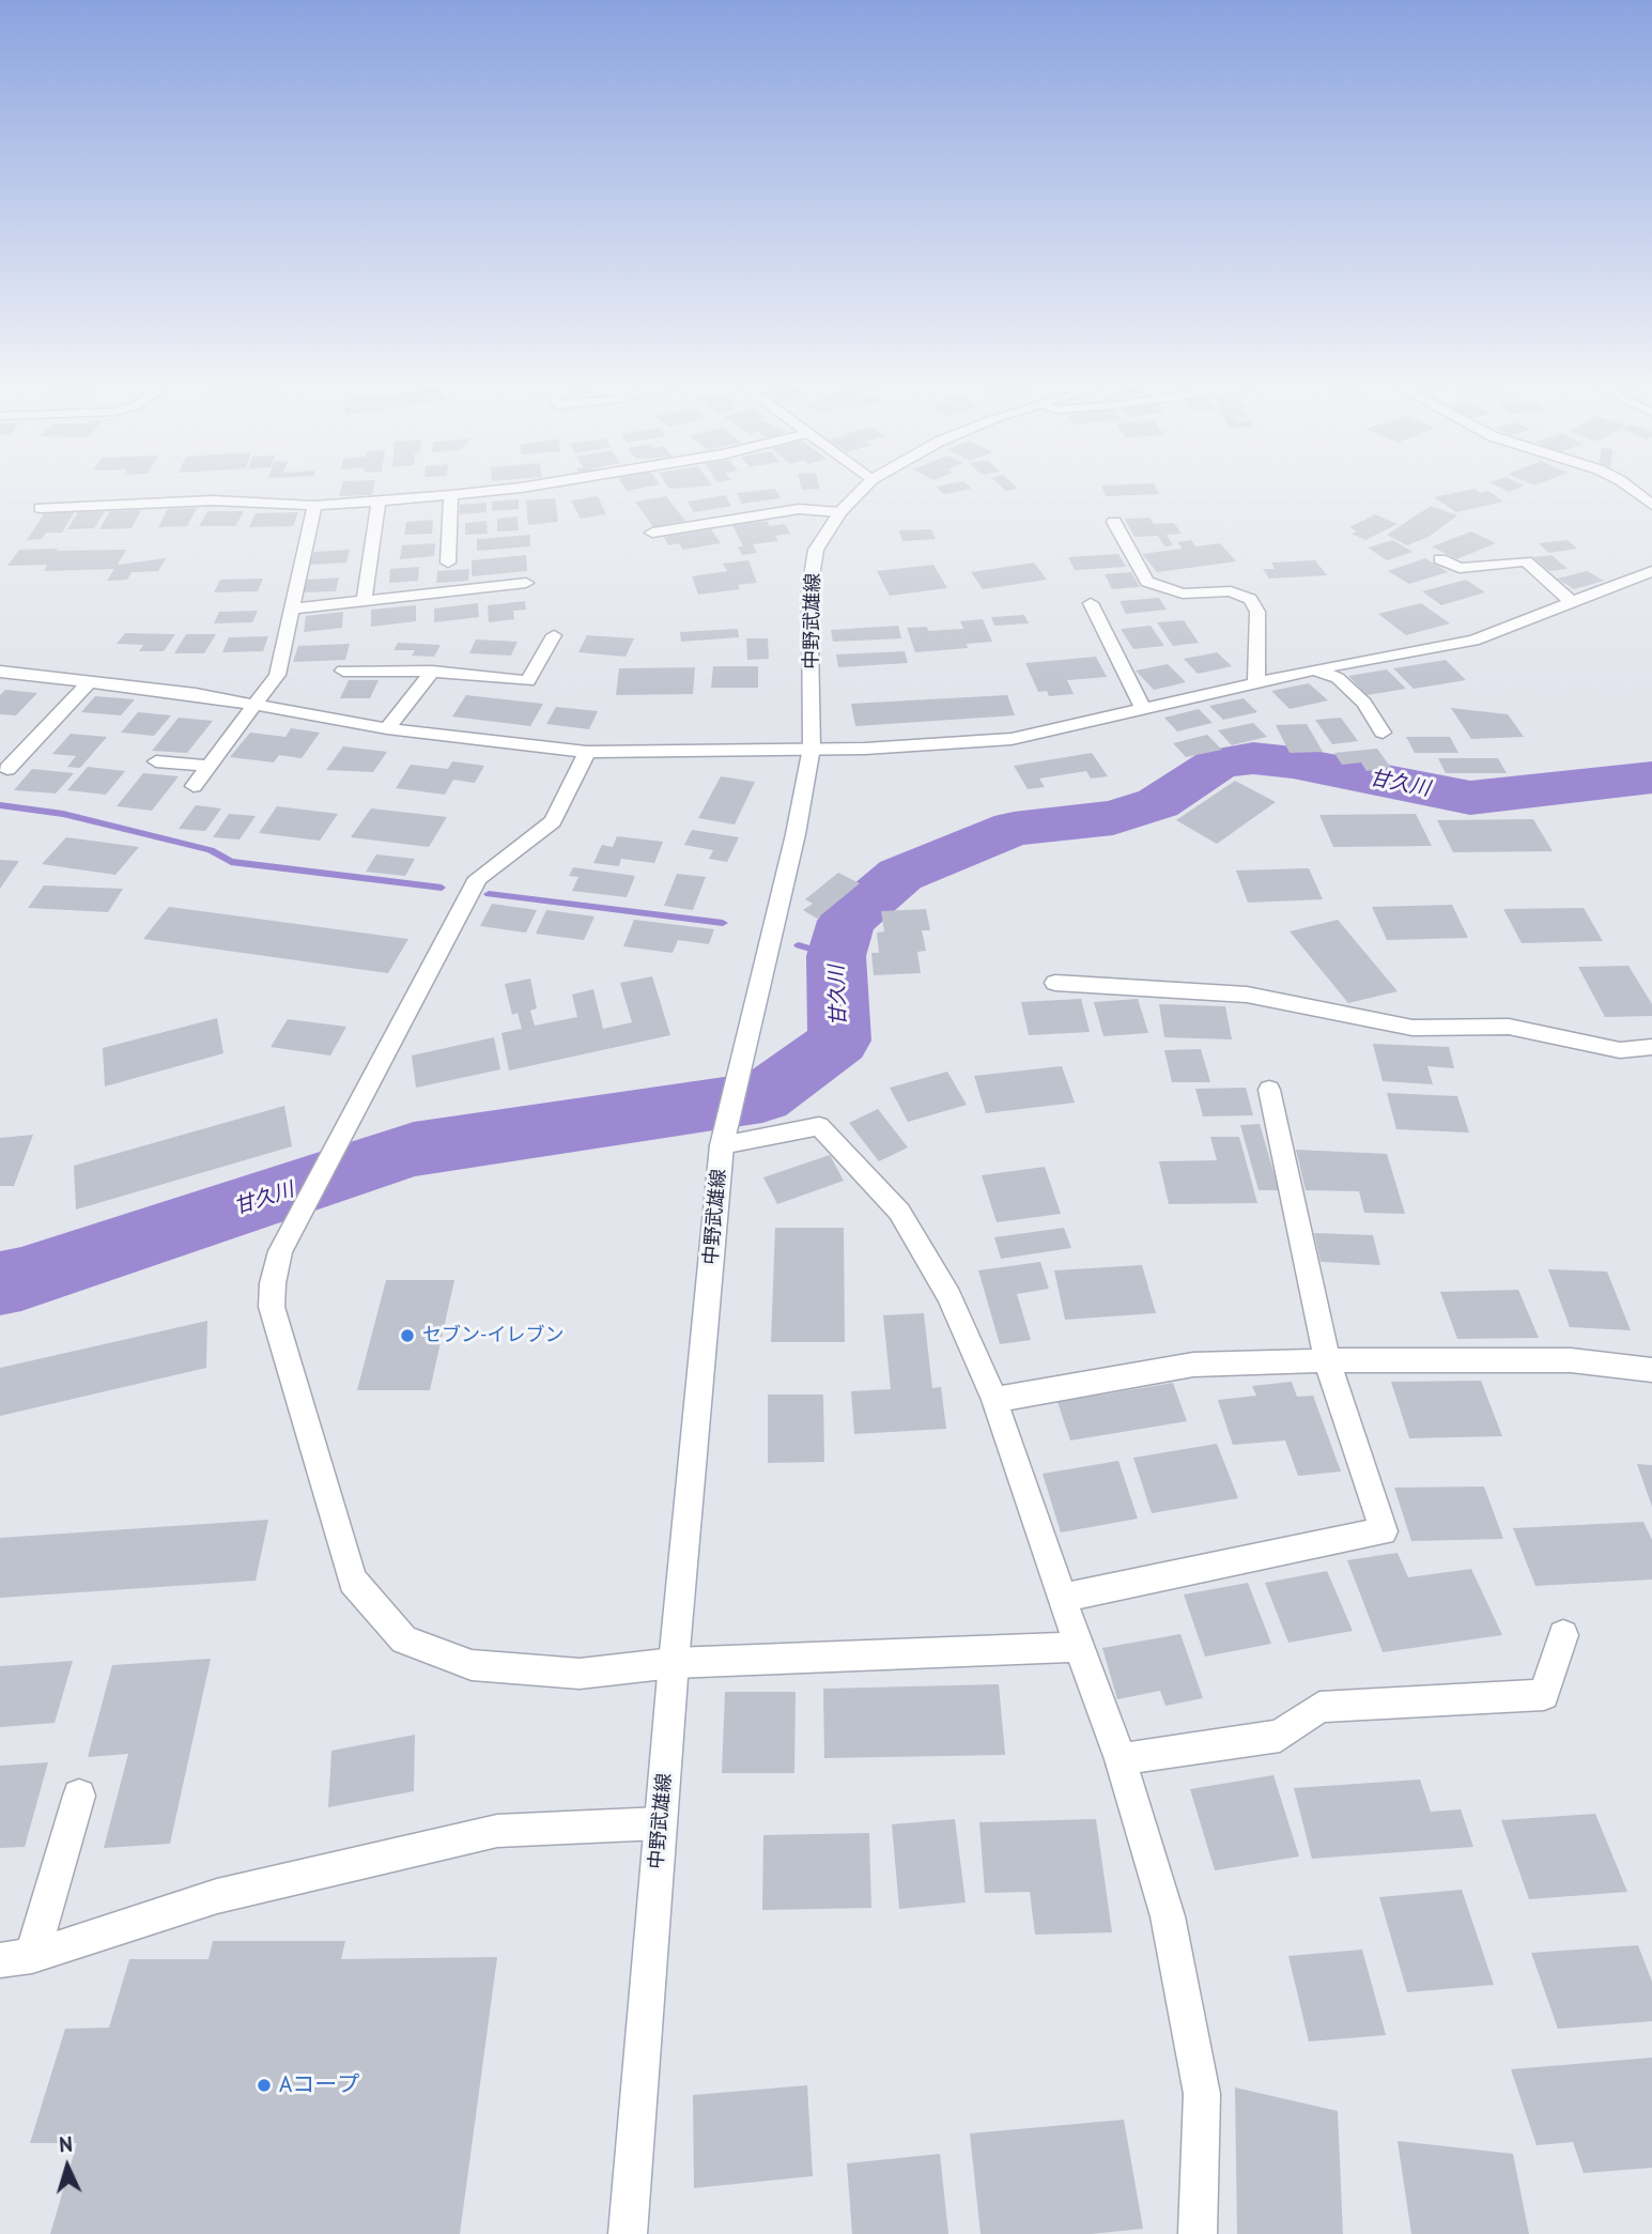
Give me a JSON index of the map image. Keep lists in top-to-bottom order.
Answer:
{
  "streets": {
    "street": ["中野武雄線"]
  },
  "water": ["甘久川"],
  "places": ["セブン-イレブン", "Aコープ"],
  "north": "top"
}
